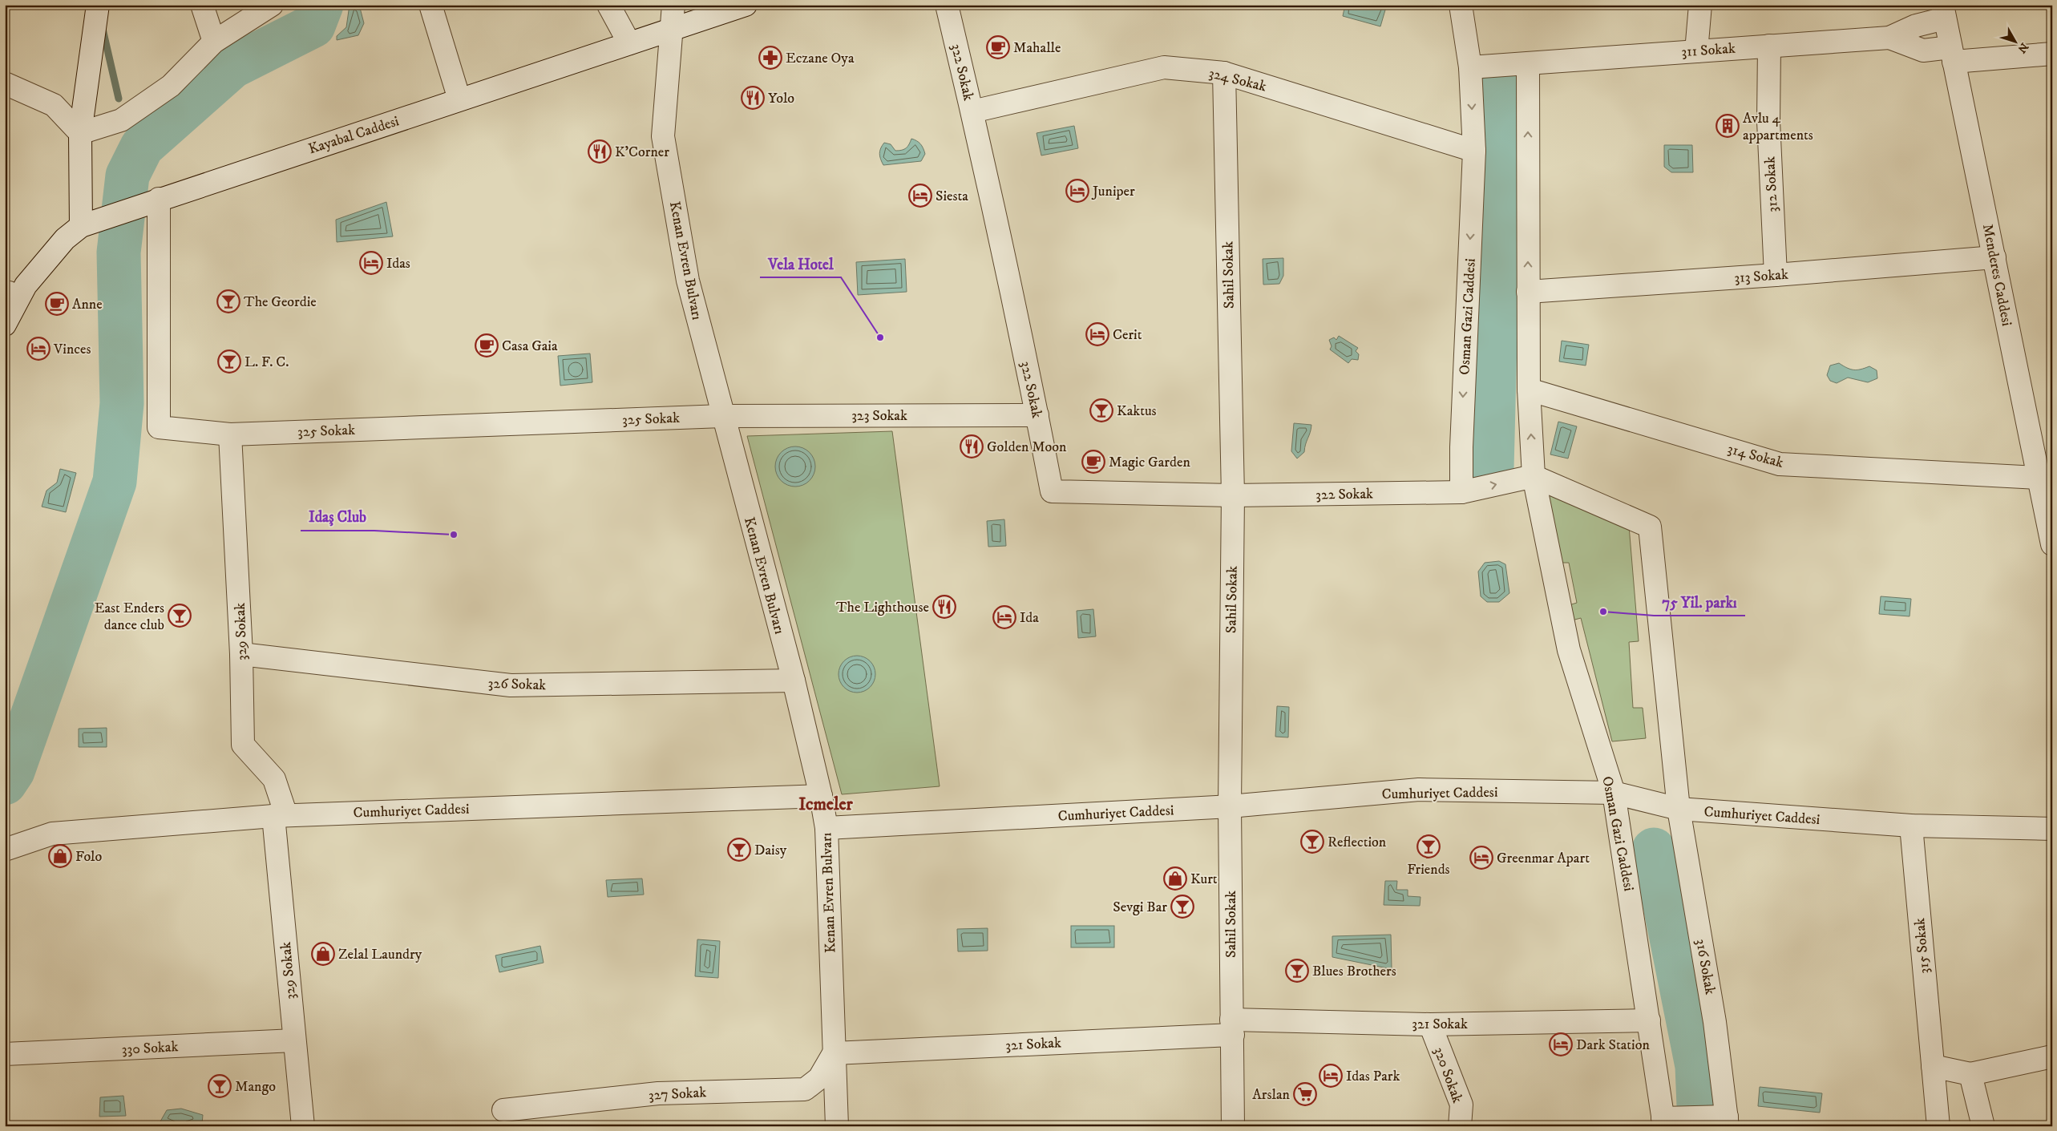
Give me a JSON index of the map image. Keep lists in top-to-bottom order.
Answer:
{
  "streets": {
    "street": [
      "311 Sokak",
      "322 Sokak",
      "324 Sokak",
      "Kayabal Caddesi",
      "312 Sokak",
      "Kenan Evren Bulvarı",
      "Sahil Sokak",
      "Menderes Caddesi",
      "313 Sokak",
      "Osman Gazi Caddesi",
      "323 Sokak",
      "325 Sokak",
      "314 Sokak",
      "329 Sokak",
      "326 Sokak",
      "Cumhuriyet Caddesi",
      "315 Sokak",
      "316 Sokak",
      "321 Sokak",
      "330 Sokak",
      "320 Sokak",
      "327 Sokak"
    ]
  },
  "crossings": [
    ["311 Sokak", "312 Sokak"],
    ["311 Sokak", "Osman Gazi Caddesi"],
    ["322 Sokak", "324 Sokak"],
    ["322 Sokak", "Sahil Sokak"],
    ["322 Sokak", "Osman Gazi Caddesi"],
    ["322 Sokak", "323 Sokak"],
    ["324 Sokak", "Sahil Sokak"],
    ["324 Sokak", "Osman Gazi Caddesi"],
    ["Kayabal Caddesi", "Kenan Evren Bulvarı"],
    ["Kayabal Caddesi", "325 Sokak"],
    ["312 Sokak", "313 Sokak"],
    ["Kenan Evren Bulvarı", "323 Sokak"],
    ["Kenan Evren Bulvarı", "325 Sokak"],
    ["Kenan Evren Bulvarı", "326 Sokak"],
    ["Kenan Evren Bulvarı", "Cumhuriyet Caddesi"],
    ["Kenan Evren Bulvarı", "321 Sokak"],
    ["Kenan Evren Bulvarı", "327 Sokak"],
    ["Sahil Sokak", "Cumhuriyet Caddesi"],
    ["Sahil Sokak", "321 Sokak"],
    ["Menderes Caddesi", "313 Sokak"],
    ["Menderes Caddesi", "314 Sokak"],
    ["313 Sokak", "Osman Gazi Caddesi"],
    ["Osman Gazi Caddesi", "314 Sokak"],
    ["Osman Gazi Caddesi", "Cumhuriyet Caddesi"],
    ["Osman Gazi Caddesi", "321 Sokak"],
    ["323 Sokak", "325 Sokak"],
    ["325 Sokak", "329 Sokak"],
    ["329 Sokak", "326 Sokak"],
    ["329 Sokak", "Cumhuriyet Caddesi"],
    ["329 Sokak", "330 Sokak"],
    ["Cumhuriyet Caddesi", "315 Sokak"],
    ["Cumhuriyet Caddesi", "316 Sokak"],
    ["321 Sokak", "320 Sokak"],
    ["321 Sokak", "327 Sokak"]
  ],
  "districts": ["Icmeler"],
  "places": {
    "cafe": [
      "Mahalle",
      "Anne",
      "Casa Gaia",
      "Magic Garden"
    ],
    "pharmacy": ["Eczane Oya"],
    "restaurant": [
      "Yolo",
      "K'Corner",
      "Golden Moon",
      "The Lighthouse"
    ],
    "building": ["Avlu 4 appartments"],
    "hotel": [
      "Juniper",
      "Siesta",
      "Idas",
      "Cerit",
      "Vinces",
      "Ida",
      "Greenmar Apart",
      "Dark Station",
      "Idas Park"
    ],
    "bar": [
      "The Geordie",
      "L. F. C.",
      "Kaktus",
      "East Enders dance club",
      "Reflection",
      "Friends",
      "Daisy",
      "Sevgi Bar",
      "Blues Brothers",
      "Mango"
    ],
    "other": ["Vela Hotel", "Idaş Club", "75 Yil. parkı"],
    "shop": ["Folo", "Kurt", "Zelal Laundry"],
    "supermarket": ["Arslan"]
  },
  "north": "bottom right"
}
